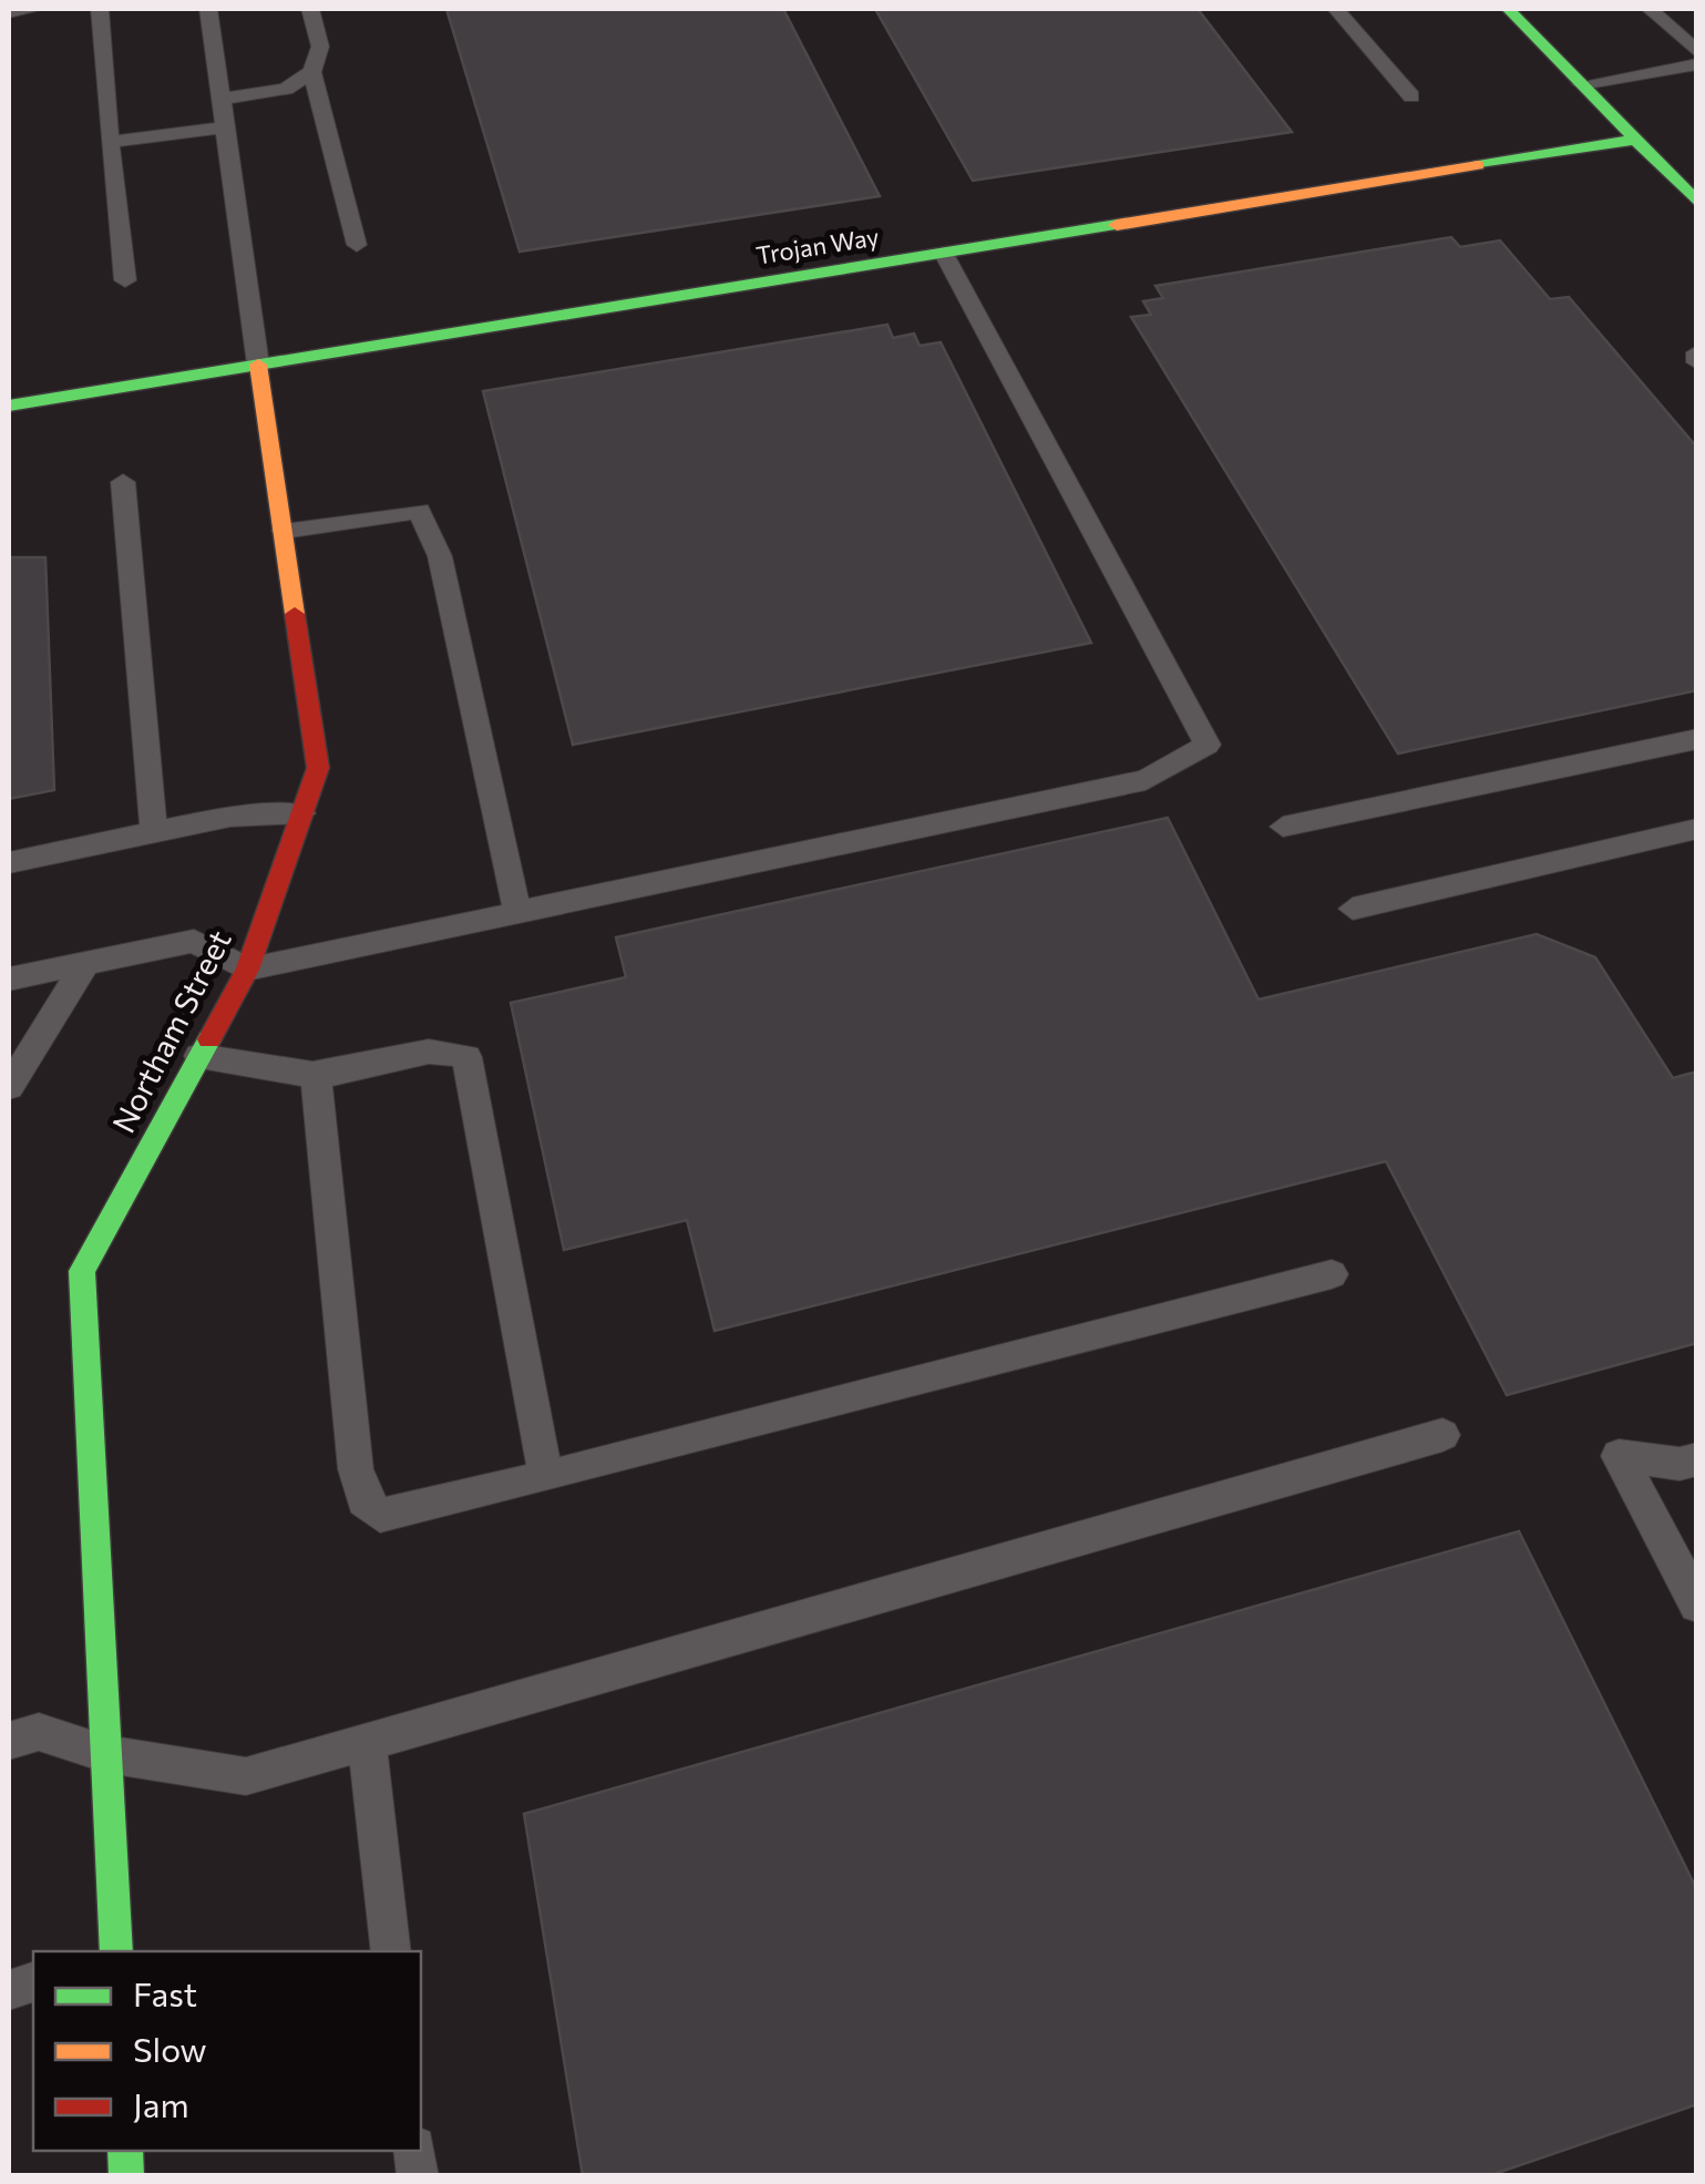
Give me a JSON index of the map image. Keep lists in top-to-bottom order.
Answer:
{
  "streets": {
    "street": ["Trojan Way", "Northam Street"]
  },
  "crossings": [
    ["Trojan Way", "Northam Street"]
  ],
  "legend": ["Fast", "Slow", "Jam"]
}
